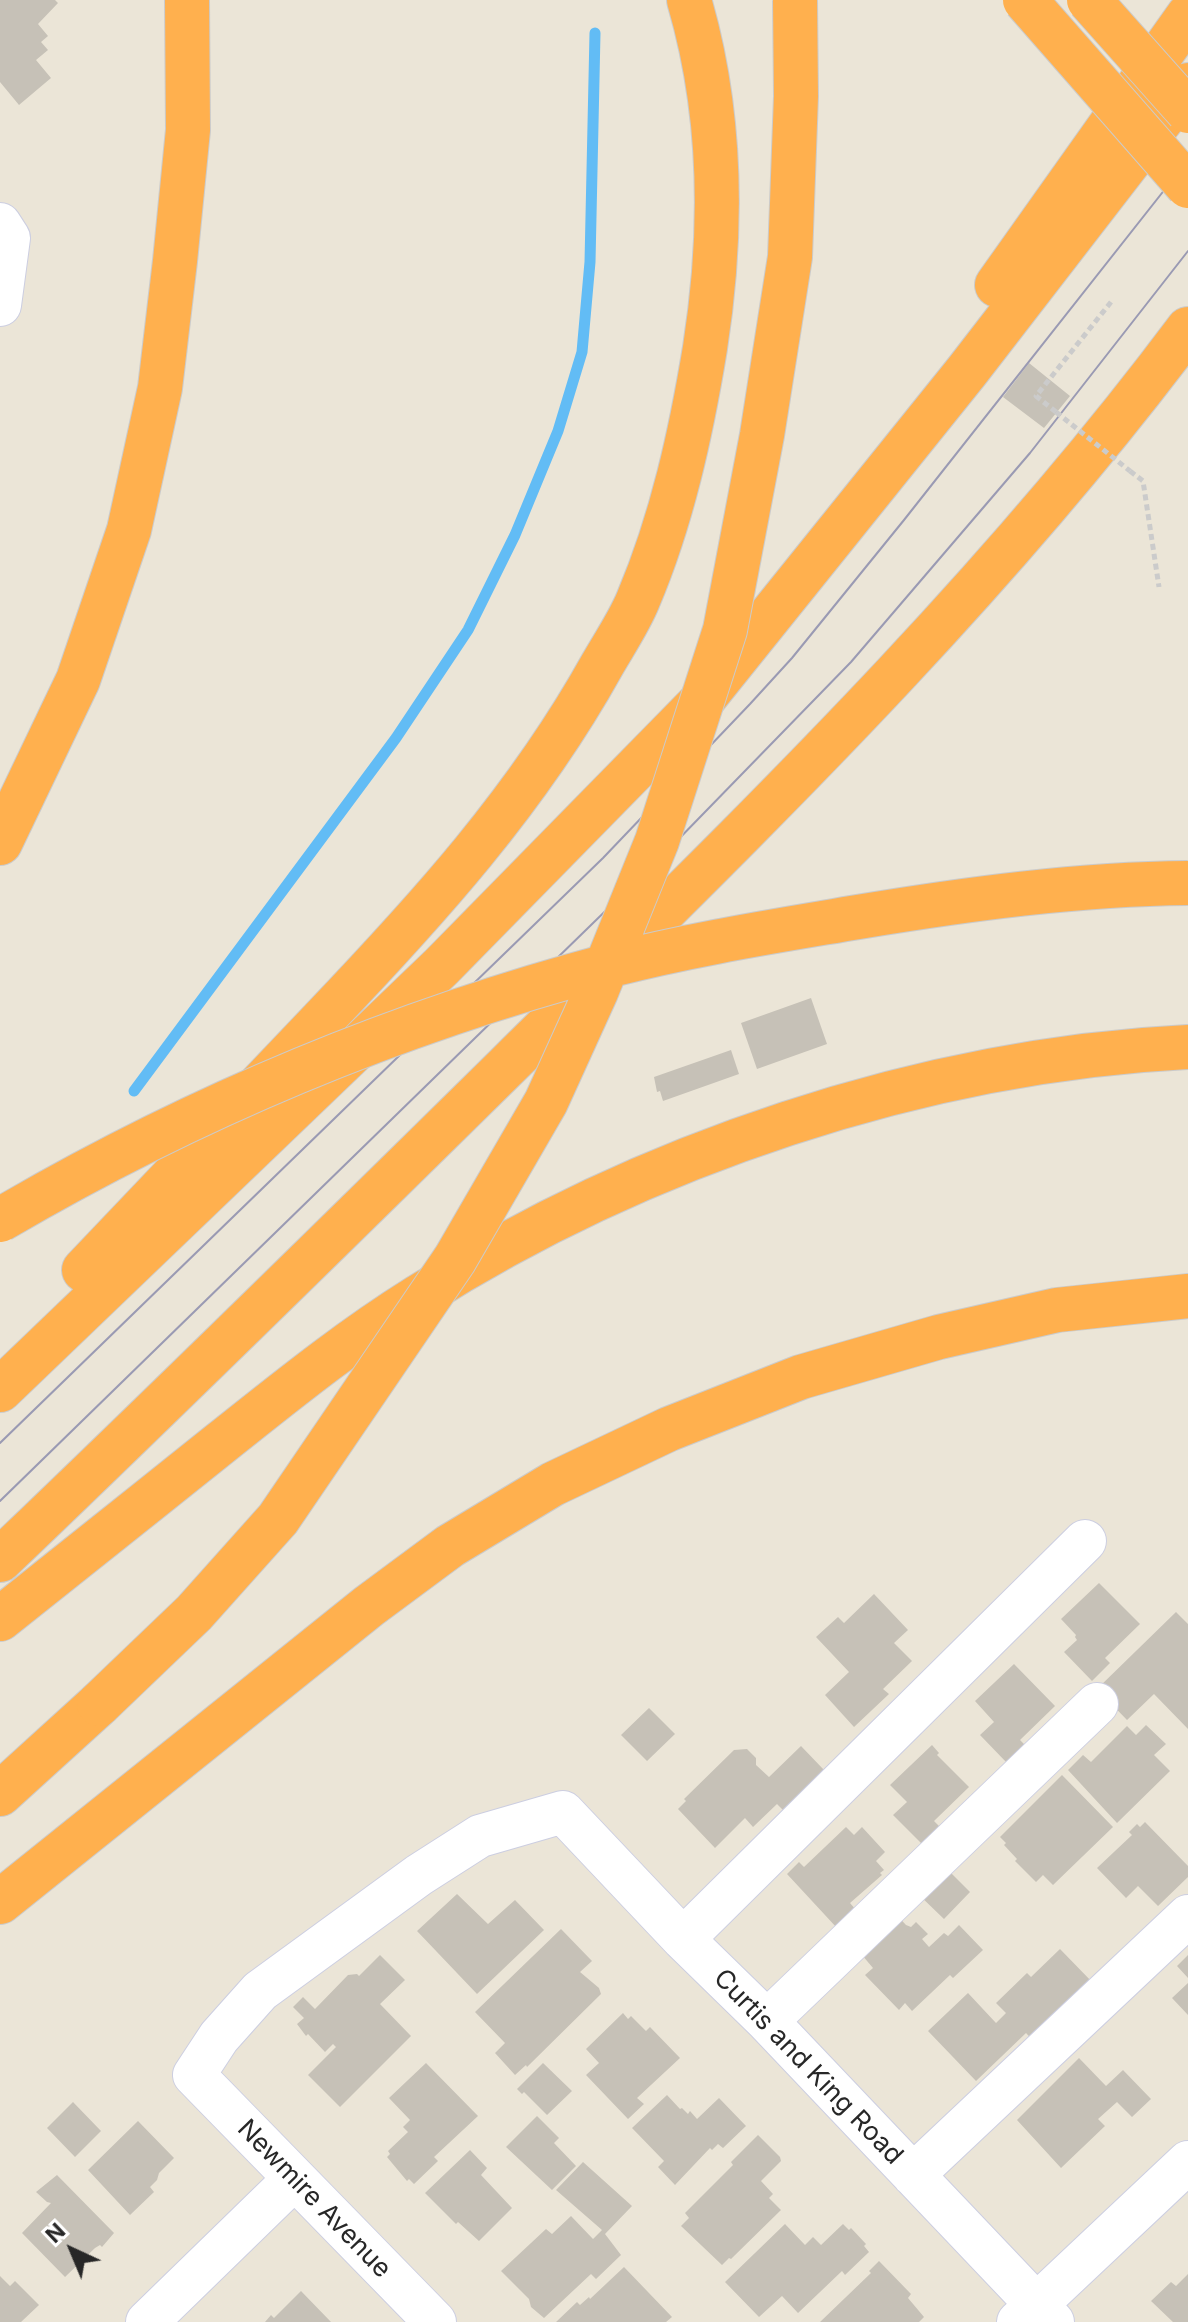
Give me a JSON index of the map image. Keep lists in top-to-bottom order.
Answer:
{
  "streets": {
    "street": ["Curtis and King Road", "Newmire Avenue"]
  },
  "crossings": [
    ["Curtis and King Road", "Newmire Avenue"]
  ],
  "north": "top left"
}
